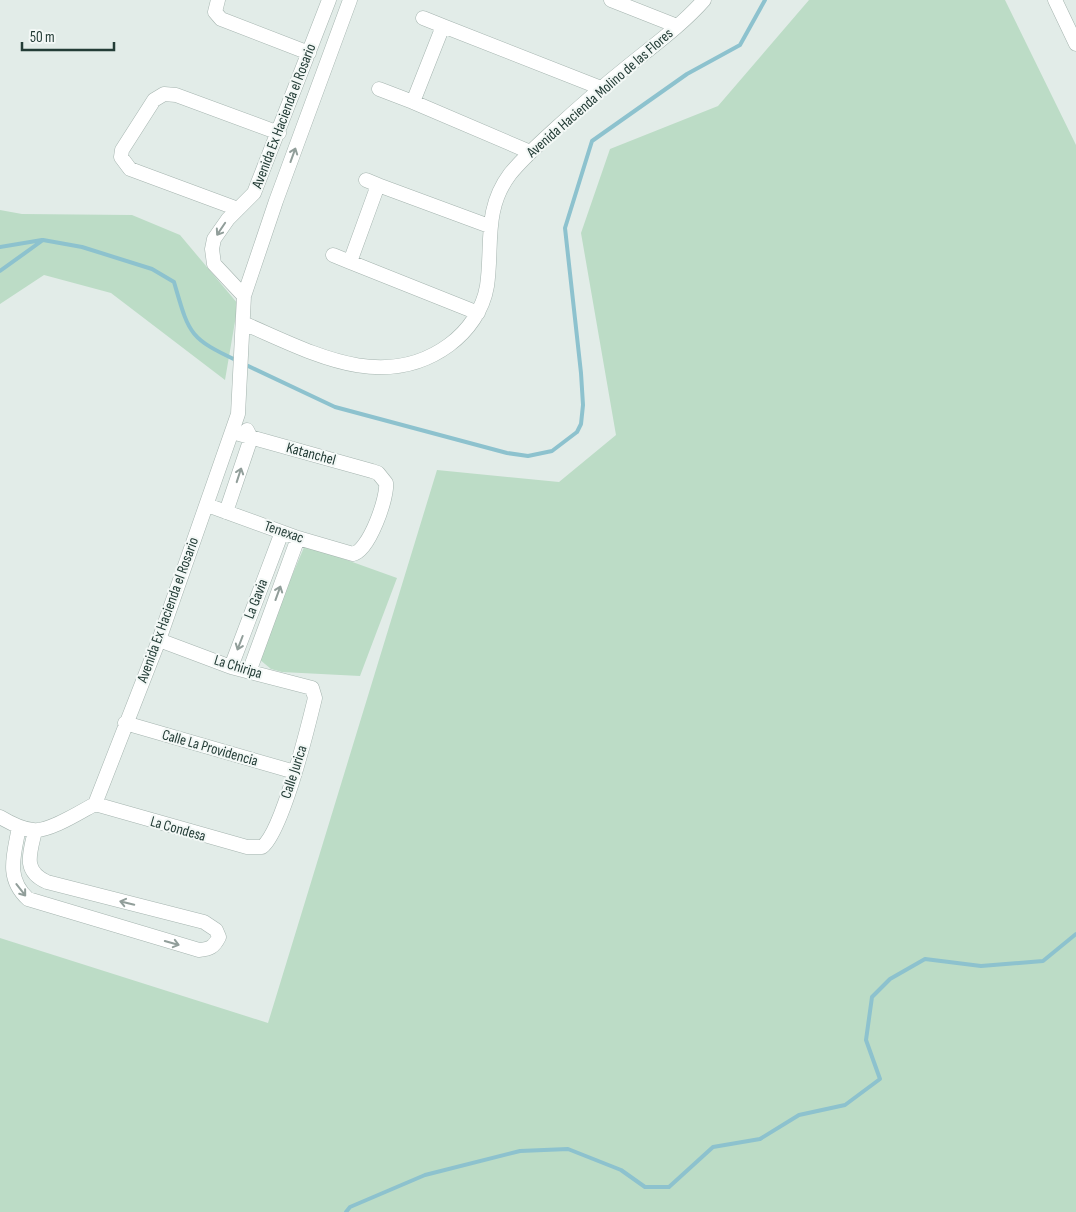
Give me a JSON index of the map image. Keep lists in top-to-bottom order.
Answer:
{
  "streets": {
    "street": [
      "Avenida Hacienda Molino de las Flores",
      "Avenida Ex Hacienda el Rosario",
      "Katanchel",
      "Tenexac",
      "La Gavia",
      "La Chiripa",
      "Calle La Providencia",
      "Calle Jurica",
      "La Condesa"
    ]
  },
  "crossings": [
    ["Avenida Hacienda Molino de las Flores", "Avenida Ex Hacienda el Rosario"],
    ["Avenida Ex Hacienda el Rosario", "Katanchel"],
    ["Avenida Ex Hacienda el Rosario", "Tenexac"],
    ["Avenida Ex Hacienda el Rosario", "La Chiripa"],
    ["Avenida Ex Hacienda el Rosario", "Calle La Providencia"],
    ["Avenida Ex Hacienda el Rosario", "La Condesa"],
    ["Katanchel", "Tenexac"],
    ["Tenexac", "La Gavia"],
    ["La Gavia", "La Chiripa"],
    ["La Chiripa", "Calle Jurica"],
    ["Calle La Providencia", "Calle Jurica"],
    ["Calle Jurica", "La Condesa"]
  ],
  "scale_bar": "50 m"
}
